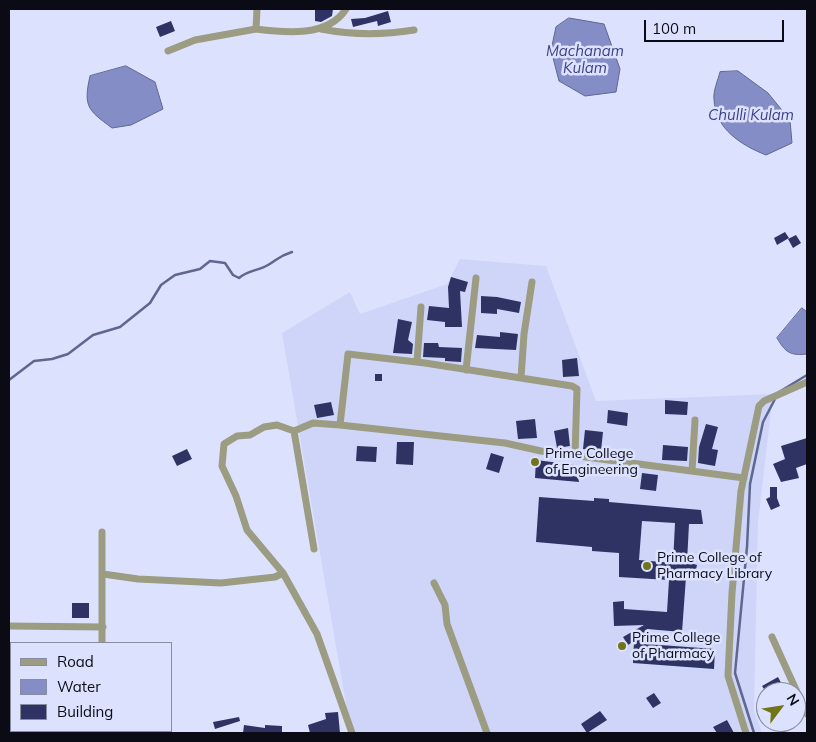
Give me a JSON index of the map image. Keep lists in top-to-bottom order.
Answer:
{
  "water": ["Machanam Kulam", "Chulli Kulam"],
  "places": ["Prime College of Engineering", "Prime College of Pharmacy Library", "Prime College of Pharmacy"],
  "legend": ["Road", "Water", "Building"],
  "scale_bar": "100 m",
  "north": "top right"
}
